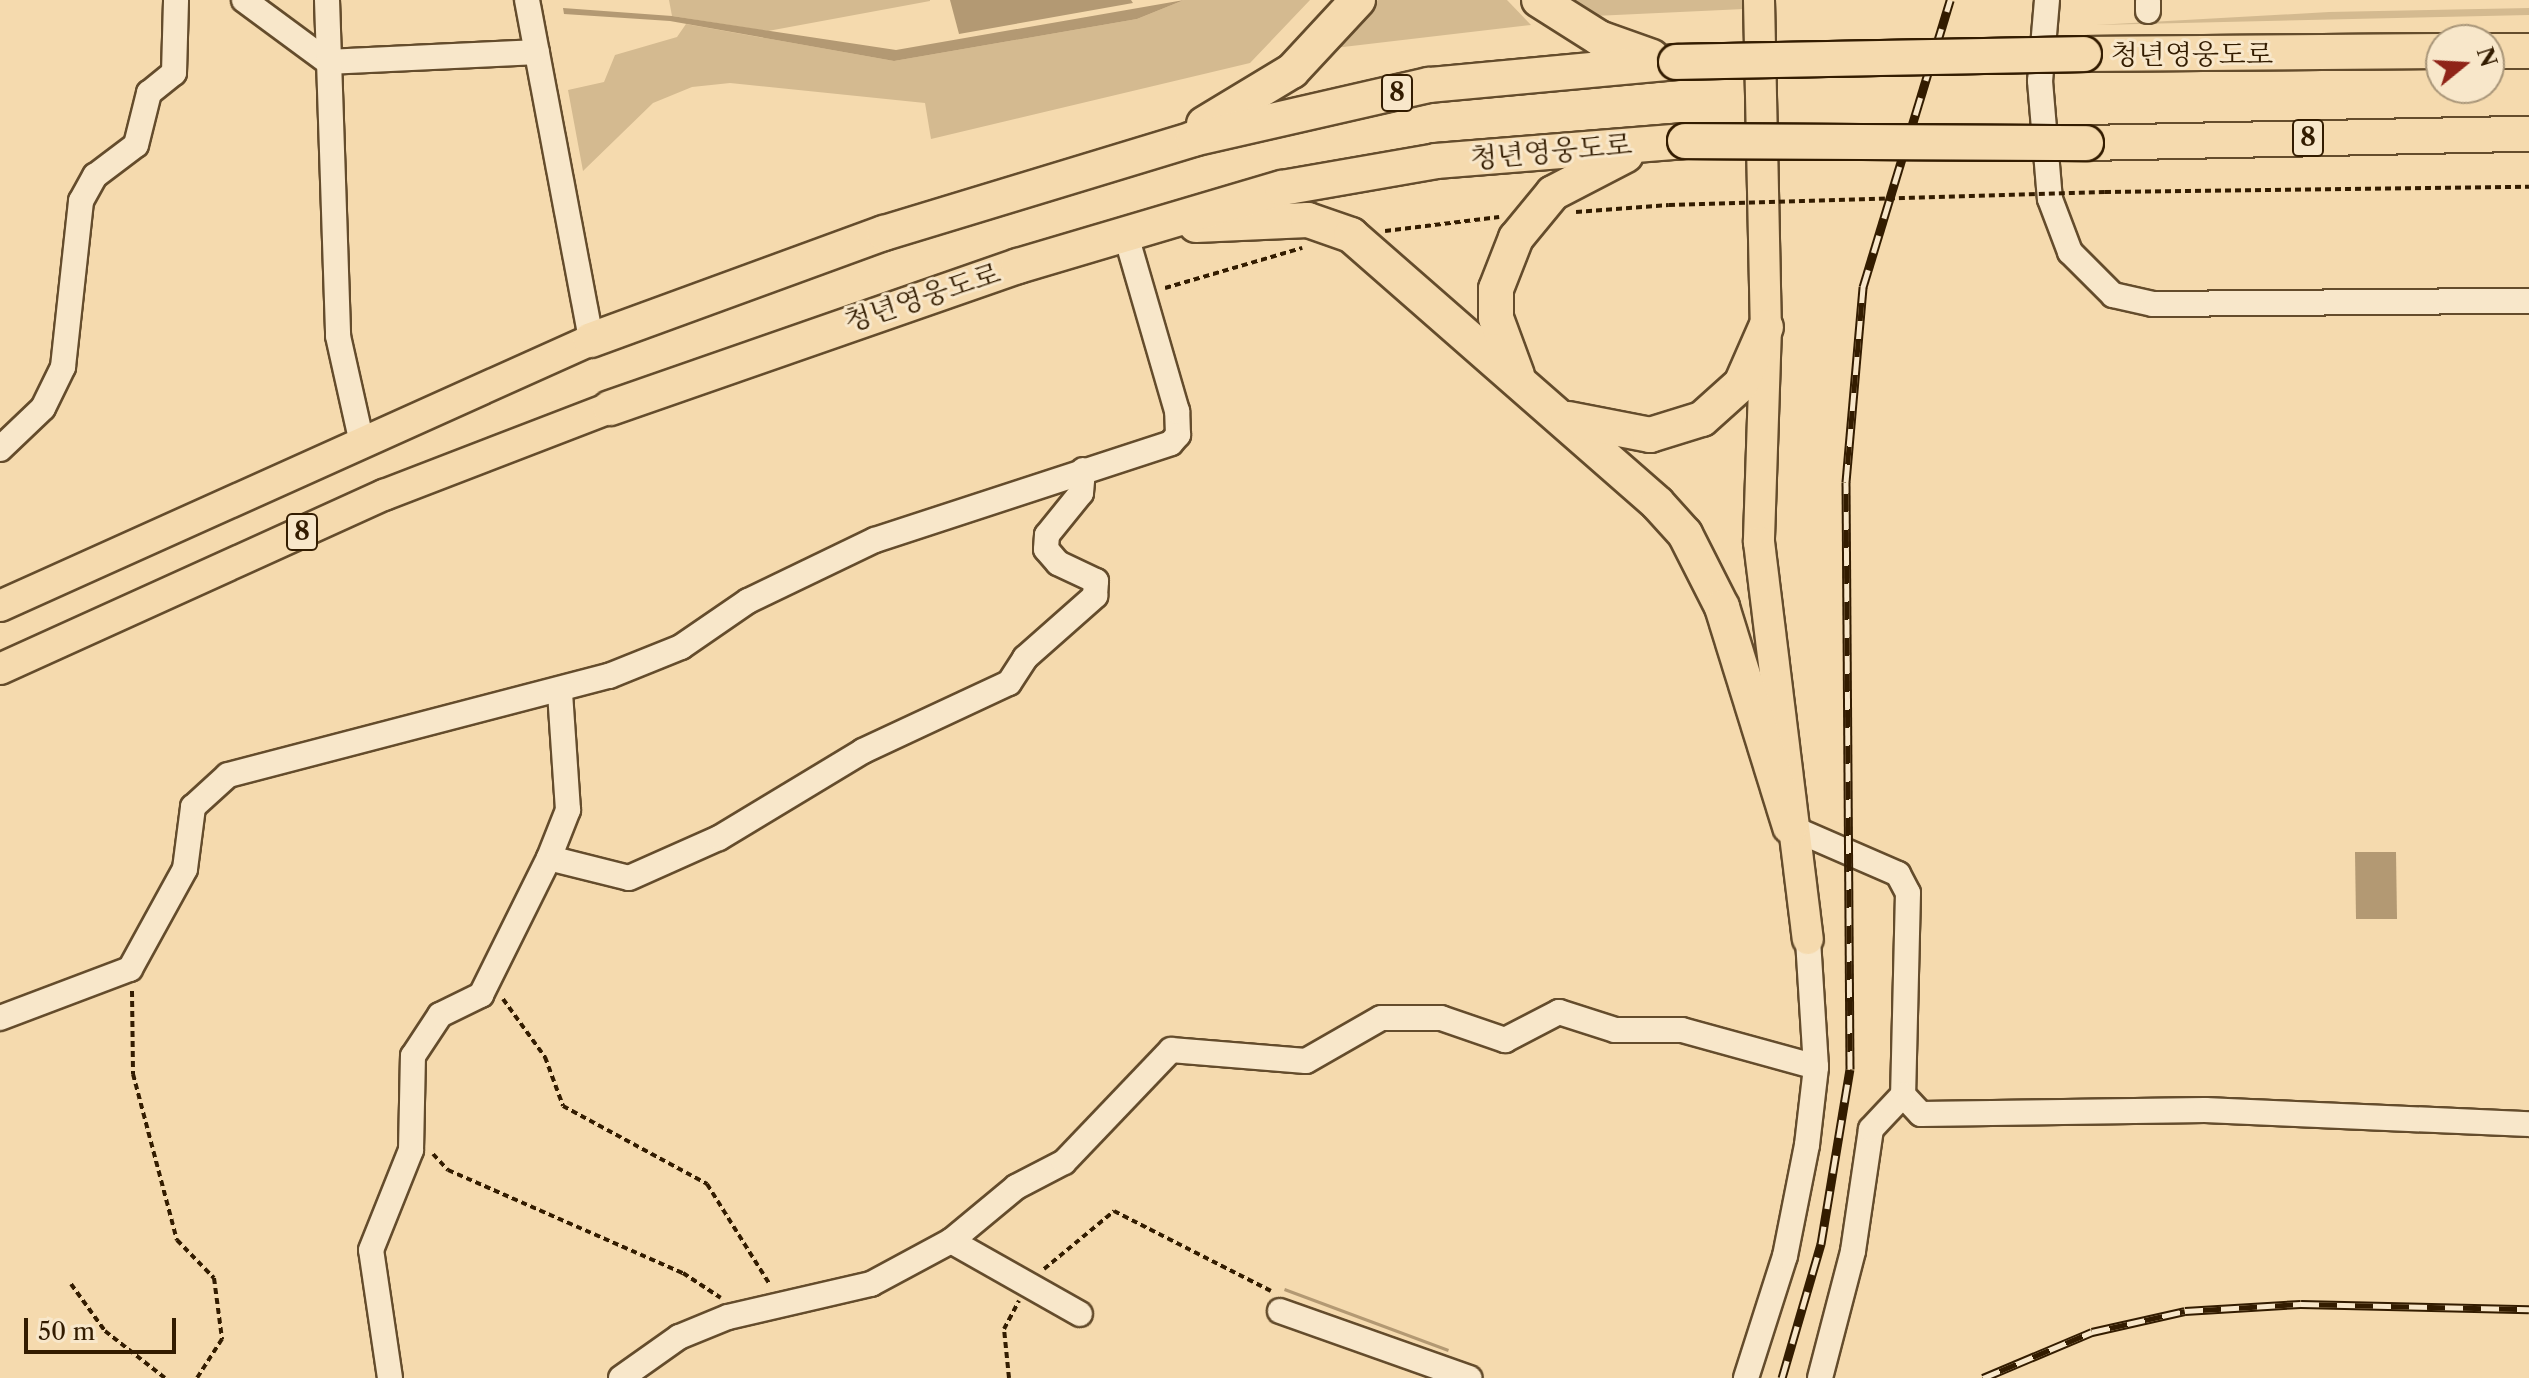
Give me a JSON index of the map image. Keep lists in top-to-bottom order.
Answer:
{
  "streets": {
    "highway": ["청년영웅도로", "8"]
  },
  "crossings": [
    ["청년영웅도로", "8"]
  ],
  "scale_bar": "50 m",
  "north": "right"
}
